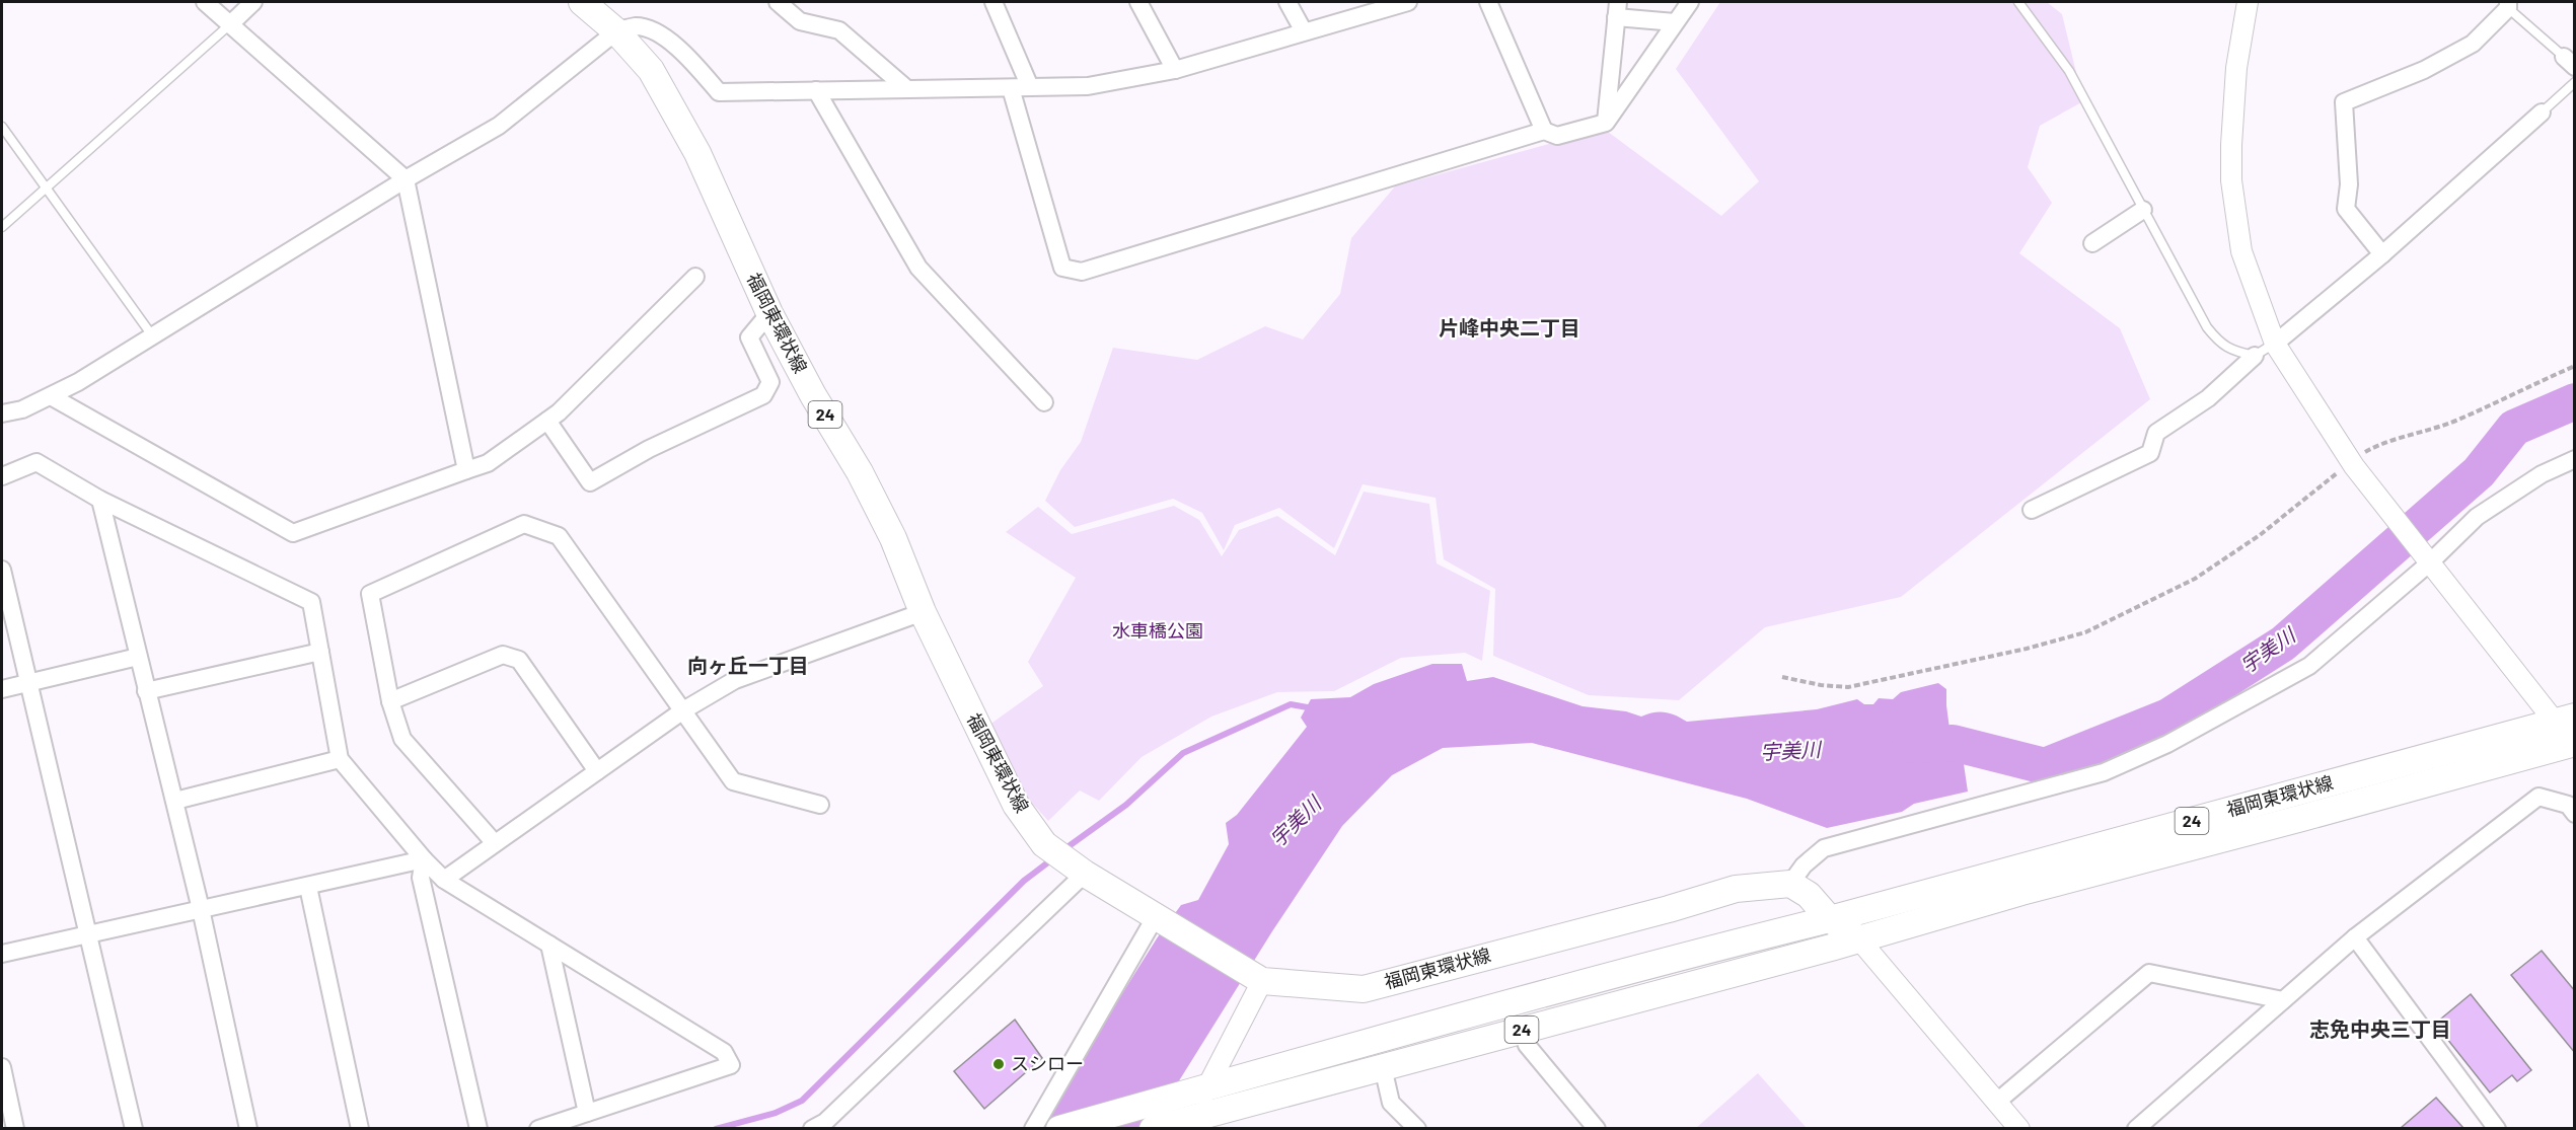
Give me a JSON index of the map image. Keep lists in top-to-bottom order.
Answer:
{
  "streets": {
    "main road": ["福岡東環状線", "24"]
  },
  "crossings": [
    ["福岡東環状線", "24"]
  ],
  "districts": ["片峰中央二丁目", "向ヶ丘一丁目", "志免中央三丁目"],
  "water": ["宇美川"],
  "parks": ["水車橋公園"],
  "places": ["スシロー"]
}
